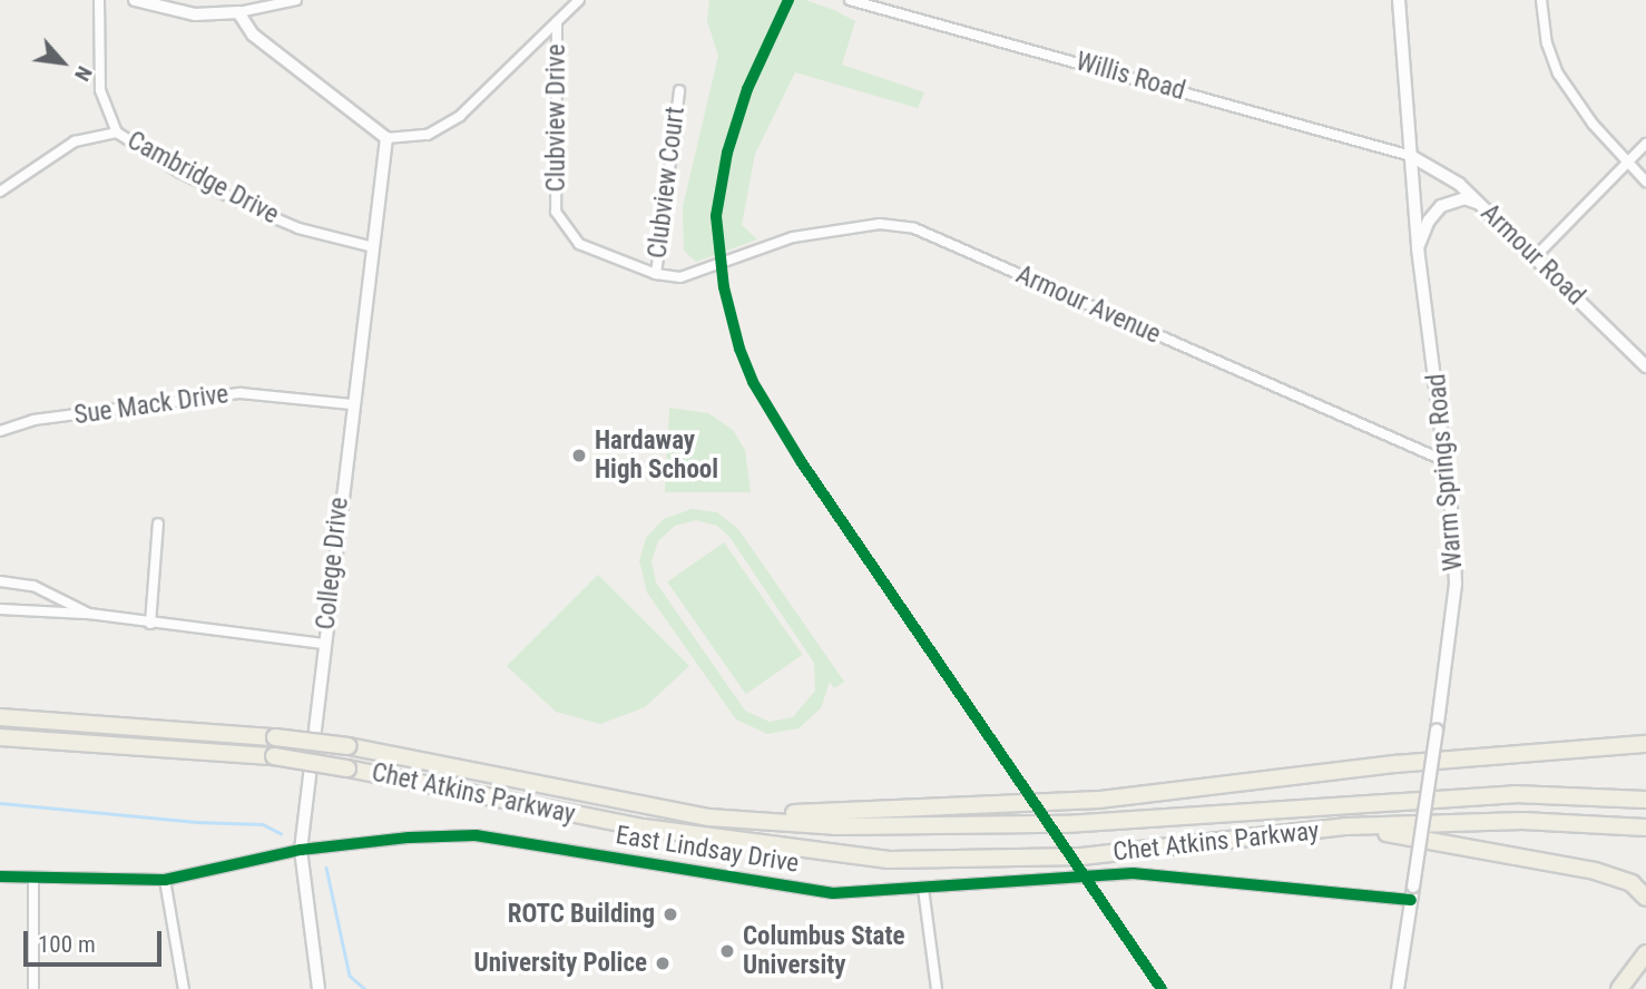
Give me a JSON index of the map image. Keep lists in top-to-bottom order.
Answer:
{
  "streets": {
    "highway": ["Chet Atkins Parkway"],
    "street": [
      "Willis Road",
      "Clubview Drive",
      "Cambridge Drive",
      "Clubview Court",
      "Armour Road",
      "Armour Avenue",
      "Sue Mack Drive",
      "Warm Springs Road",
      "College Drive",
      "East Lindsay Drive"
    ]
  },
  "crossings": [
    ["Willis Road", "Armour Road"],
    ["Willis Road", "Warm Springs Road"],
    ["Clubview Drive", "Clubview Court"],
    ["Clubview Drive", "Armour Avenue"],
    ["Cambridge Drive", "College Drive"],
    ["Armour Road", "Warm Springs Road"],
    ["Armour Avenue", "Warm Springs Road"],
    ["Sue Mack Drive", "College Drive"],
    ["Warm Springs Road", "East Lindsay Drive"],
    ["College Drive", "East Lindsay Drive"]
  ],
  "places": [
    "Hardaway High School",
    "ROTC Building",
    "Columbus State University",
    "University Police"
  ],
  "scale_bar": "100 m",
  "north": "bottom right"
}
